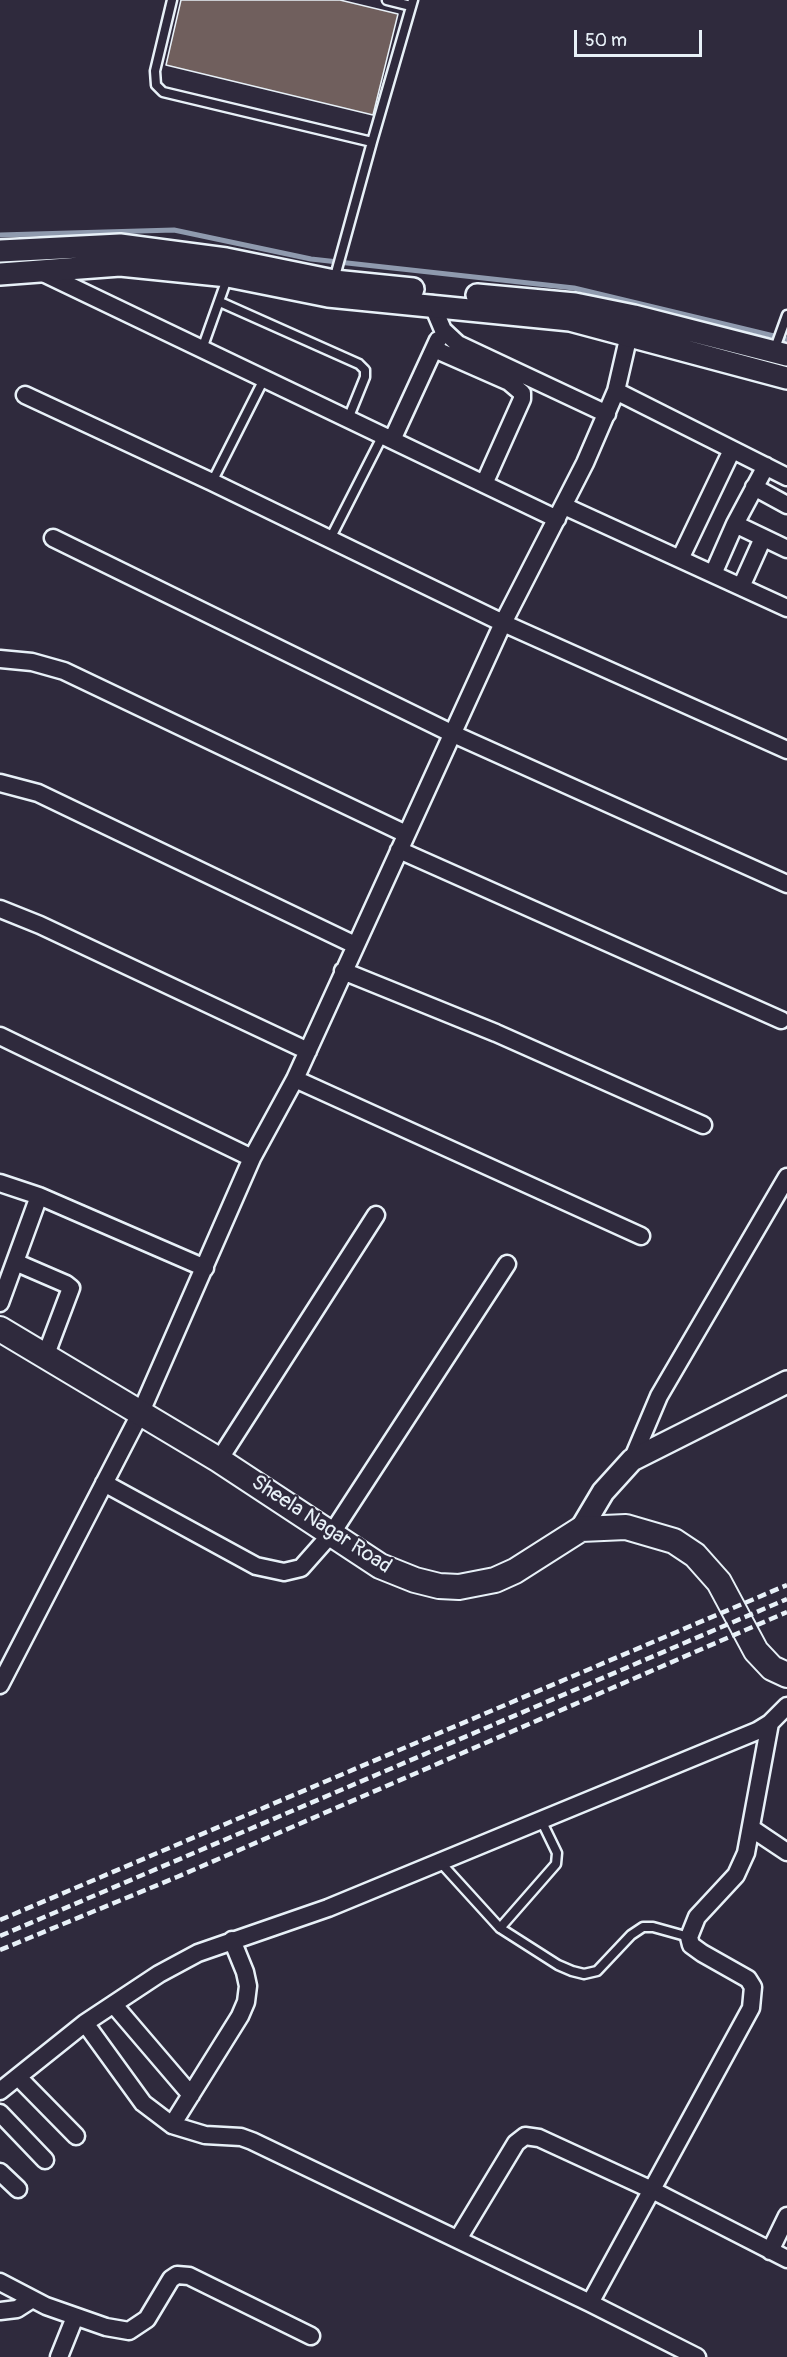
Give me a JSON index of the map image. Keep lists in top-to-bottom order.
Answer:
{
  "streets": {
    "main road": ["Sheela Nagar Road"]
  },
  "scale_bar": "50 m"
}
